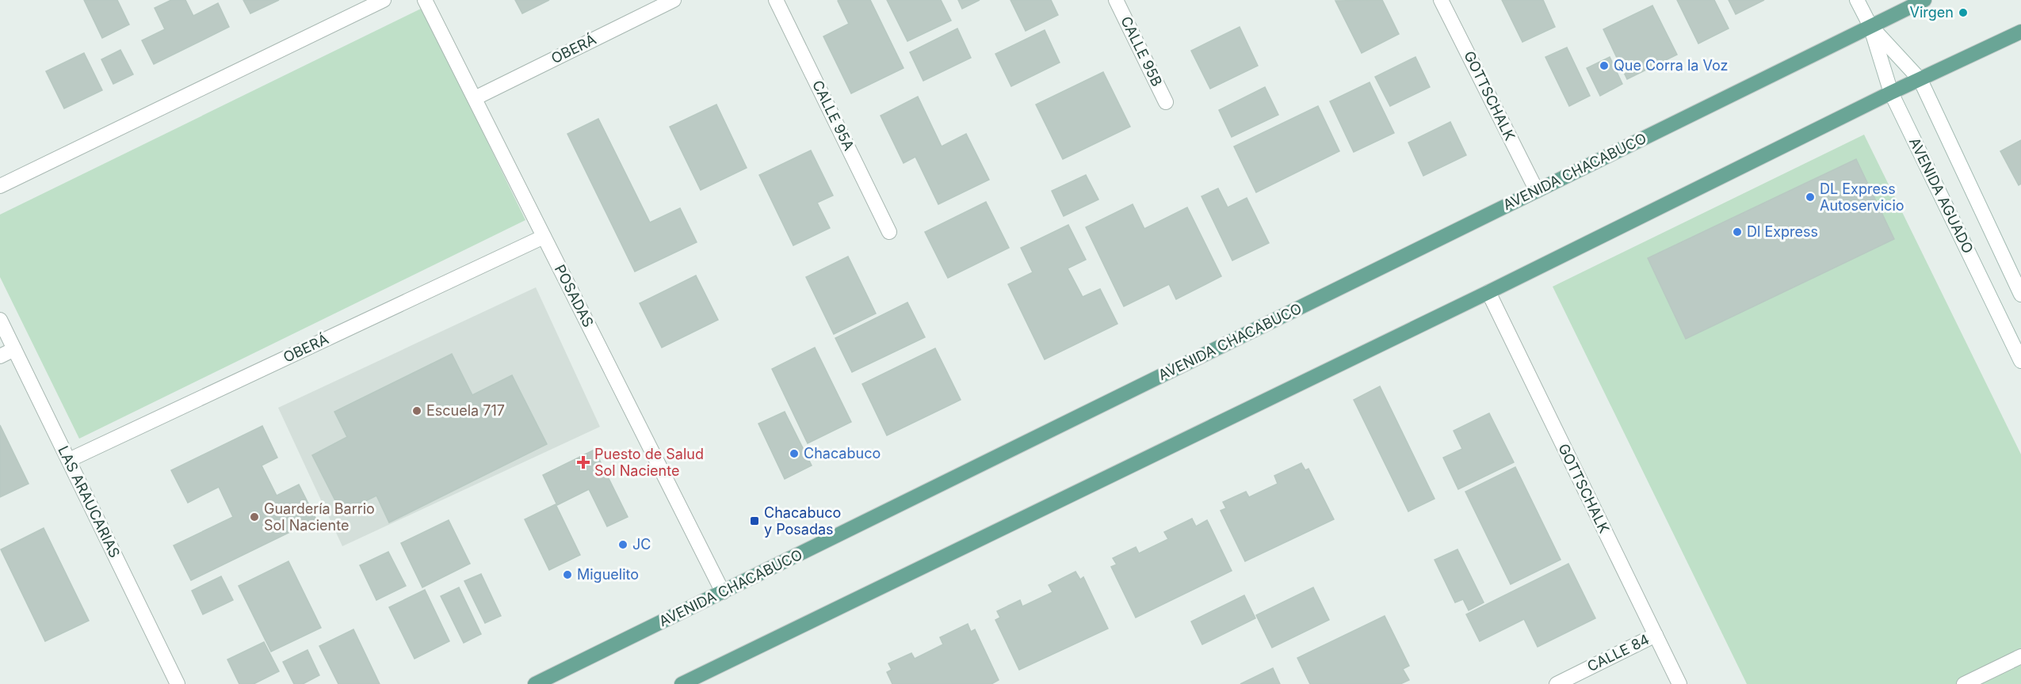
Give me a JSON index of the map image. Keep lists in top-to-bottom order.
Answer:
{
  "streets": {
    "main road": ["AVENIDA CHACABUCO"],
    "street": [
      "OBERÁ",
      "CALLE 95B",
      "GOTTSCHALK",
      "CALLE 95A",
      "AVENIDA AGUADO",
      "POSADAS",
      "LAS ARAUCARIAS",
      "CALLE 84"
    ]
  },
  "crossings": [
    ["OBERÁ", "POSADAS"],
    ["OBERÁ", "LAS ARAUCARIAS"],
    ["GOTTSCHALK", "AVENIDA CHACABUCO"],
    ["GOTTSCHALK", "CALLE 84"],
    ["AVENIDA CHACABUCO", "AVENIDA AGUADO"],
    ["AVENIDA CHACABUCO", "POSADAS"]
  ],
  "places": {
    "other": [
      "Virgen",
      "Que Corra la Voz",
      "DL Express Autoservicio",
      "Dl Express",
      "Escuela 717",
      "Chacabuco",
      "Guardería Barrio Sol Naciente",
      "JC",
      "Miguelito"
    ],
    "health": ["Puesto de Salud Sol Naciente"],
    "transit": ["Chacabuco y Posadas"]
  }
}
